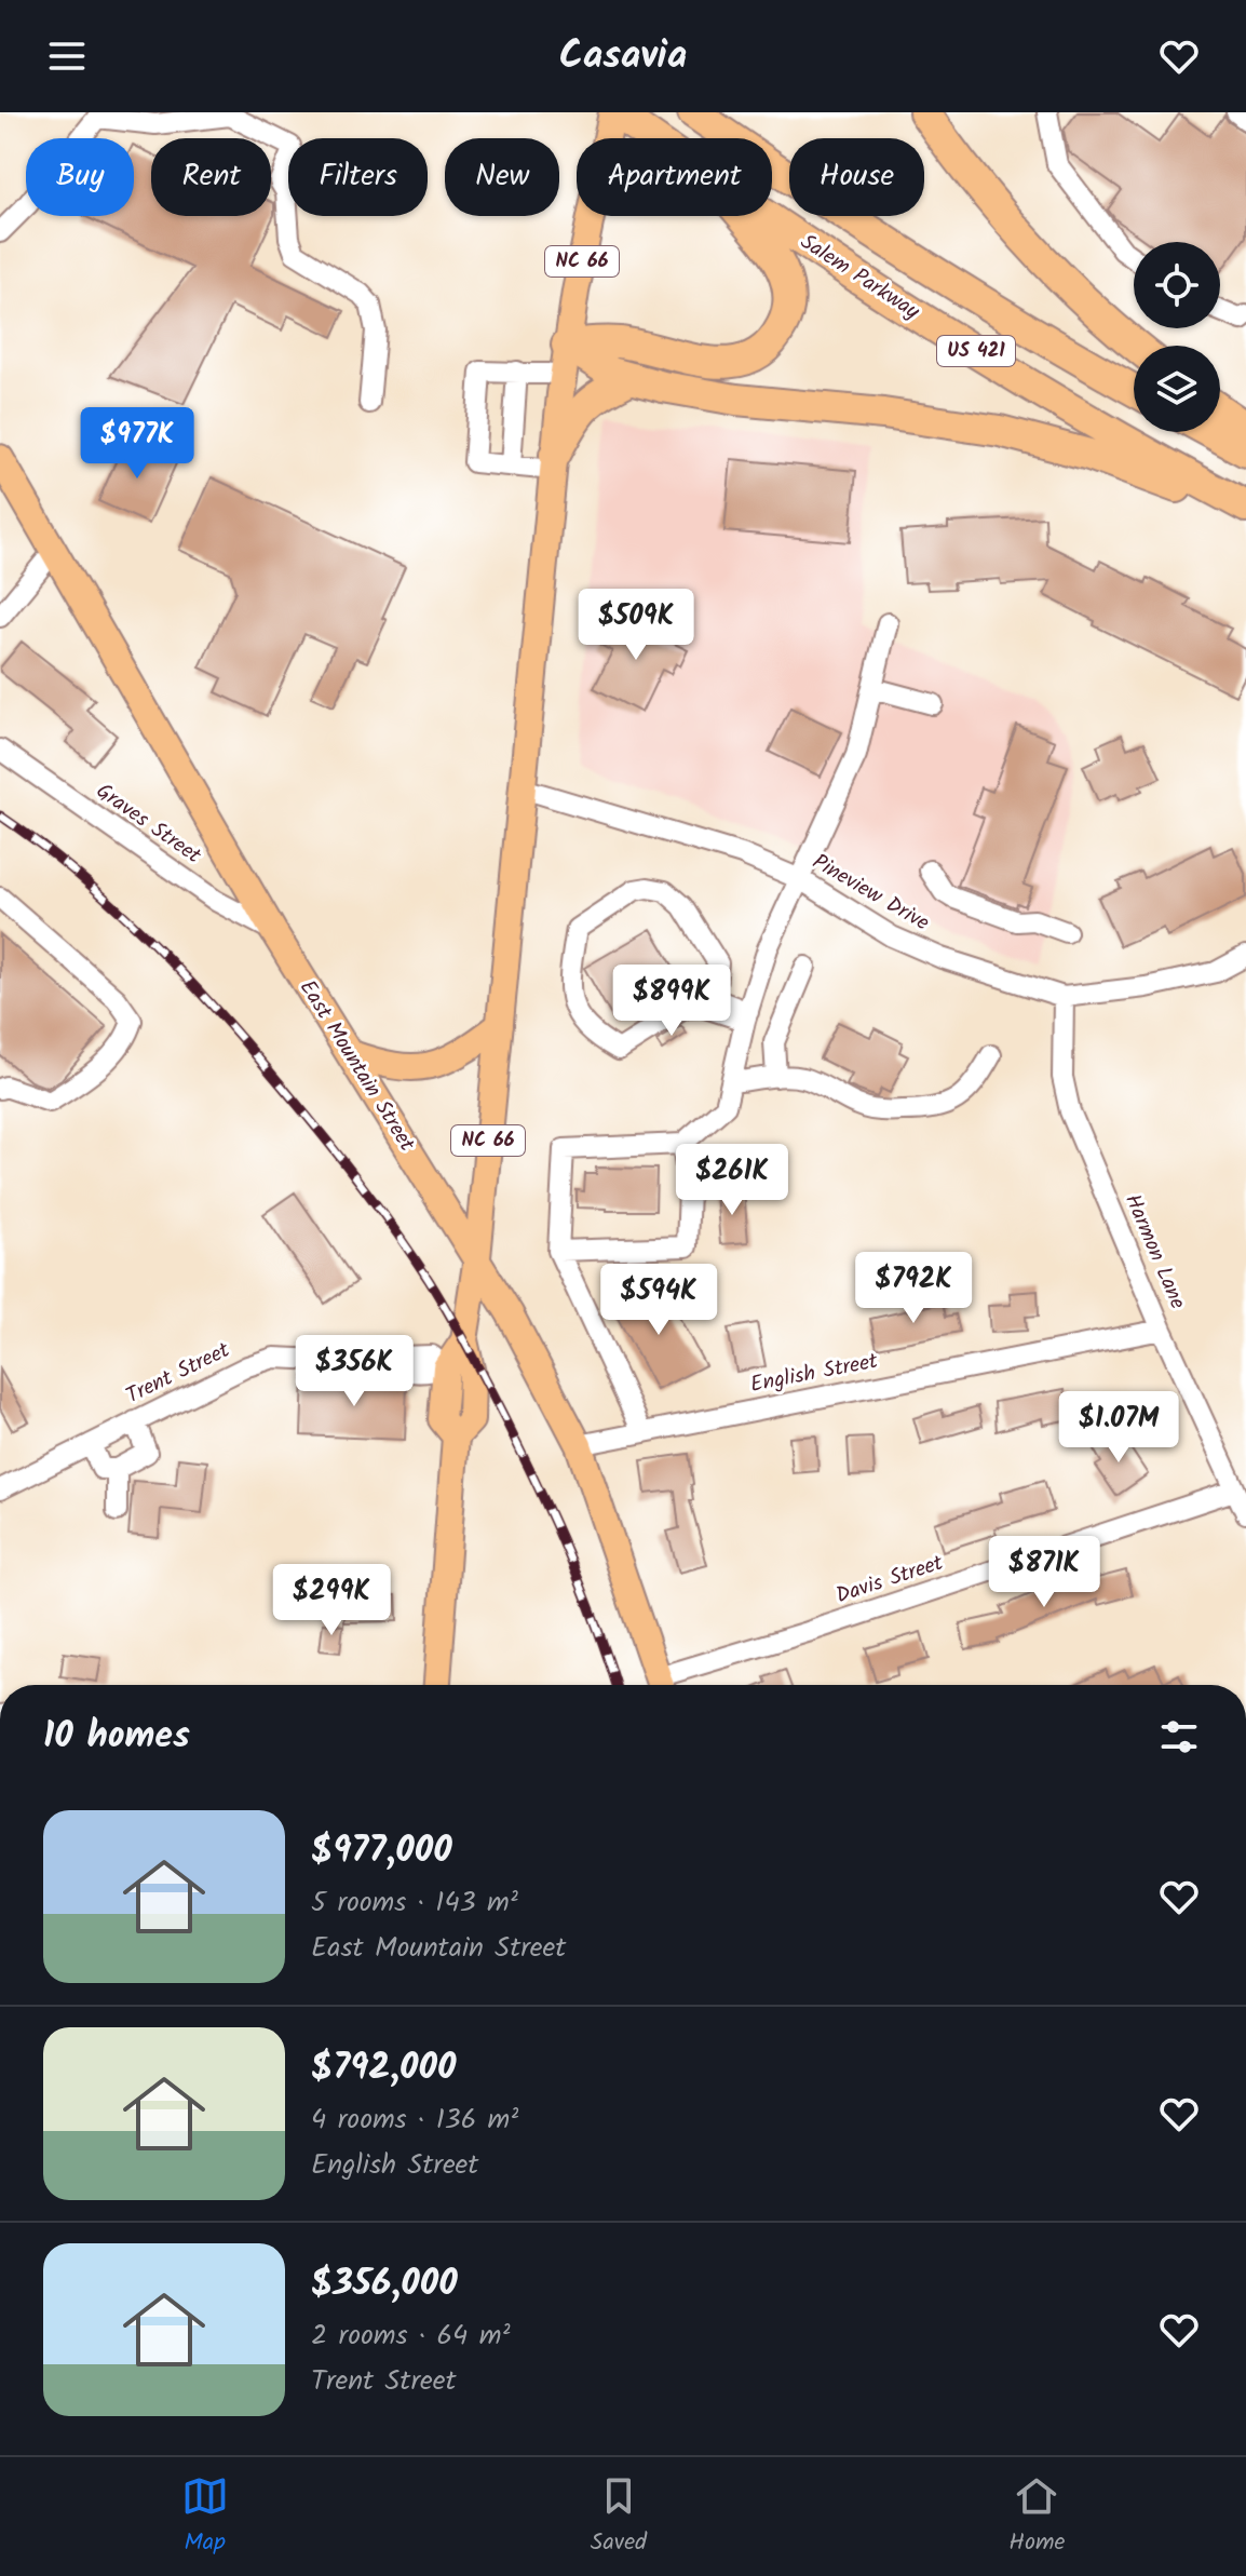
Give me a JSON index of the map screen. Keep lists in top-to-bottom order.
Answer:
{
  "streets": {
    "highway": ["Salem Parkway", "US 421"],
    "main road": ["NC 66", "East Mountain Street"],
    "street": [
      "Graves Street",
      "Pineview Drive",
      "Harmon Lane",
      "Trent Street",
      "English Street",
      "Davis Street"
    ]
  },
  "crossings": [
    ["NC 66", "Salem Parkway"],
    ["NC 66", "Pineview Drive"],
    ["NC 66", "East Mountain Street"],
    ["NC 66", "Trent Street"],
    ["Graves Street", "East Mountain Street"],
    ["Pineview Drive", "Harmon Lane"],
    ["East Mountain Street", "English Street"],
    ["Harmon Lane", "English Street"],
    ["Harmon Lane", "Davis Street"]
  ],
  "page": {
    "header": "Casavia",
    "chip": [
      "Buy",
      "Rent",
      "Filters",
      "New",
      "Apartment",
      "House"
    ],
    "price": [
      "$977K",
      "$509K",
      "$899K",
      "$261K",
      "$792K",
      "$594K",
      "$356K",
      "$1.07M",
      "$871K",
      "$299K"
    ],
    "heading": "10 homes",
    "list": [
      {
        "name": "$977,000",
        "note": "5 rooms · 143 m² · East Mountain Street"
      },
      {
        "name": "$792,000",
        "note": "4 rooms · 136 m² · English Street"
      },
      {
        "name": "$356,000",
        "note": "2 rooms · 64 m² · Trent Street"
      }
    ],
    "tabs": ["Map", "Saved", "Home"]
  }
}
